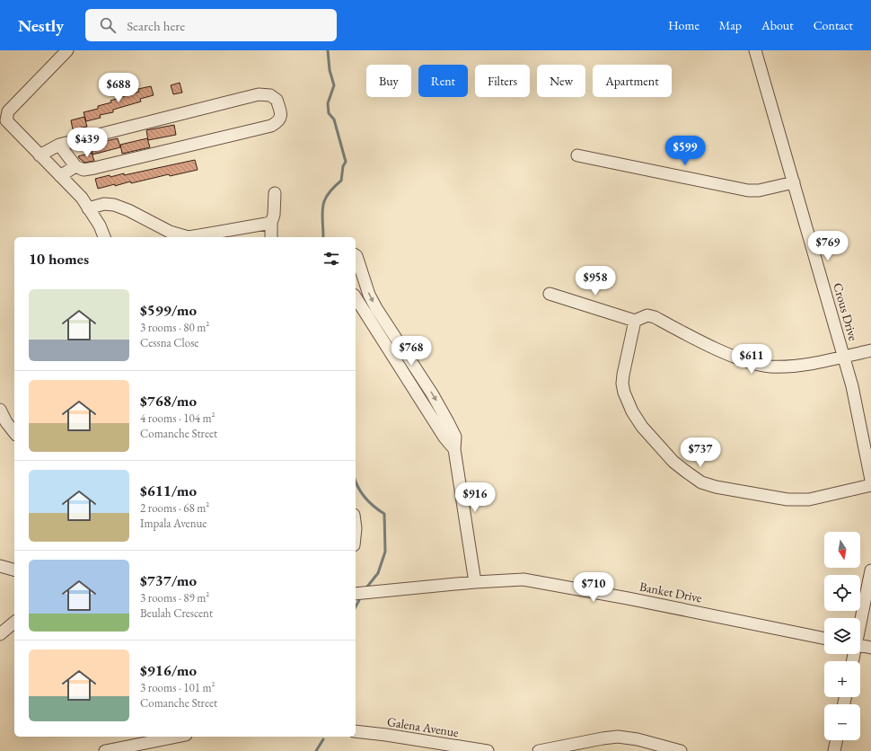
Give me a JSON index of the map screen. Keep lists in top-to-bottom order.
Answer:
{
  "streets": {
    "street": ["Crous Drive", "Banket Drive", "Galena Avenue"]
  },
  "north": "bottom",
  "page": {
    "header": "Nestly",
    "search": "Search here",
    "nav": [
      "Home",
      "Map",
      "About",
      "Contact"
    ],
    "chip": [
      "Buy",
      "Rent",
      "Filters",
      "New",
      "Apartment"
    ],
    "price": [
      "$688",
      "$439",
      "$599",
      "$769",
      "$958",
      "$768",
      "$611",
      "$737",
      "$916",
      "$710"
    ],
    "heading": "10 homes",
    "list": [
      {
        "name": "$599/mo",
        "note": "3 rooms · 80 m² · Cessna Close"
      },
      {
        "name": "$768/mo",
        "note": "4 rooms · 104 m² · Comanche Street"
      },
      {
        "name": "$611/mo",
        "note": "2 rooms · 68 m² · Impala Avenue"
      },
      {
        "name": "$737/mo",
        "note": "3 rooms · 89 m² · Beulah Crescent"
      },
      {
        "name": "$916/mo",
        "note": "3 rooms · 101 m² · Comanche Street"
      }
    ],
    "map_buttons": ["+", "−"]
  }
}
